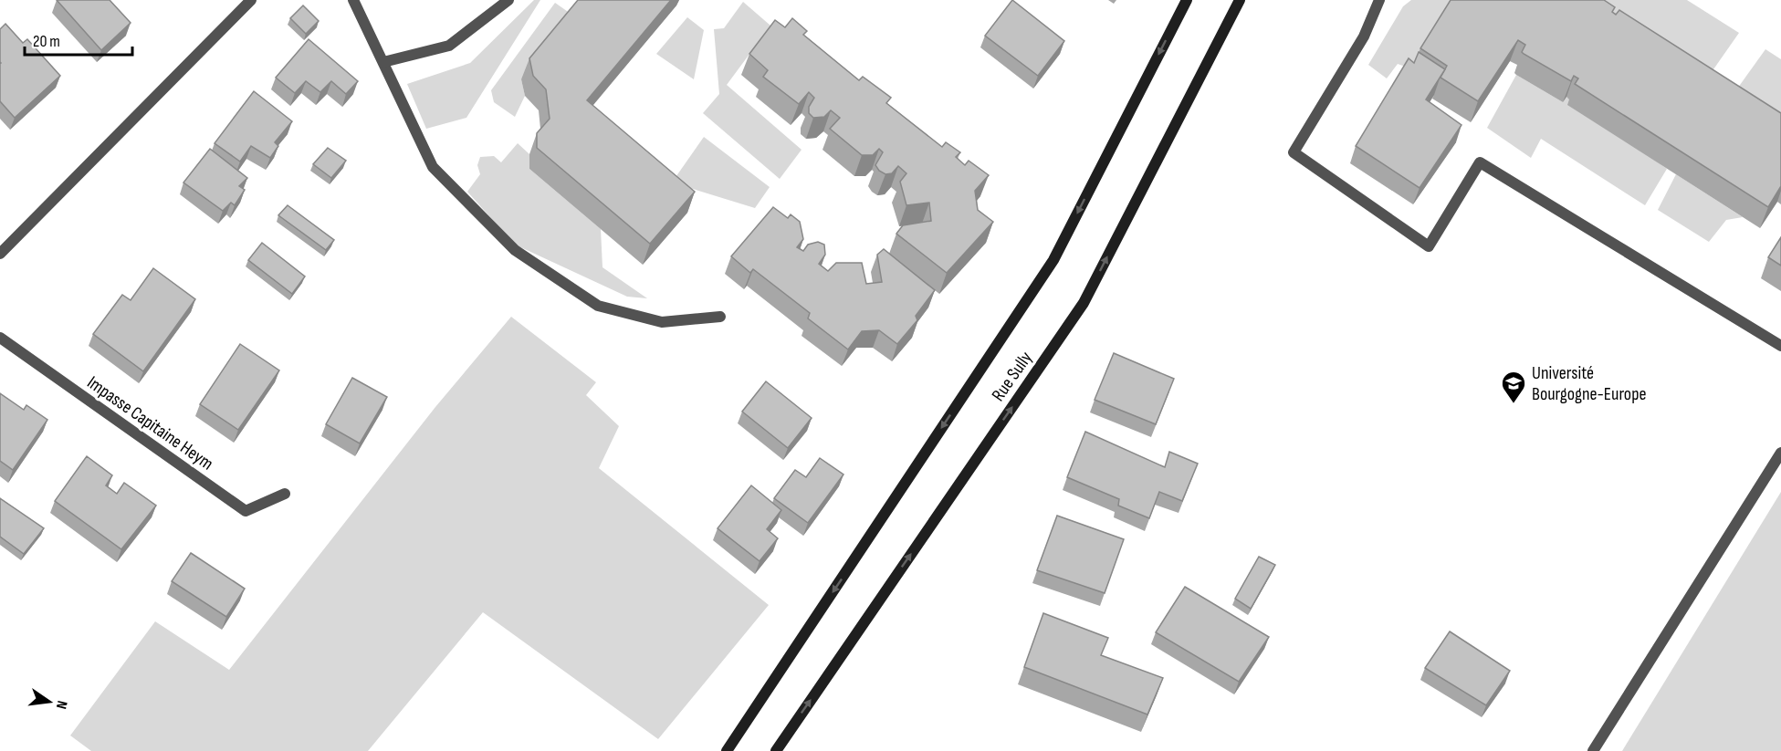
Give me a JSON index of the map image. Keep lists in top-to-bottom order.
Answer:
{
  "streets": {
    "main road": ["Rue Sully"],
    "street": ["Impasse Capitaine Heym"]
  },
  "places": {
    "school or university": ["Université Bourgogne-Europe"]
  },
  "scale_bar": "20 m",
  "north": "right"
}
